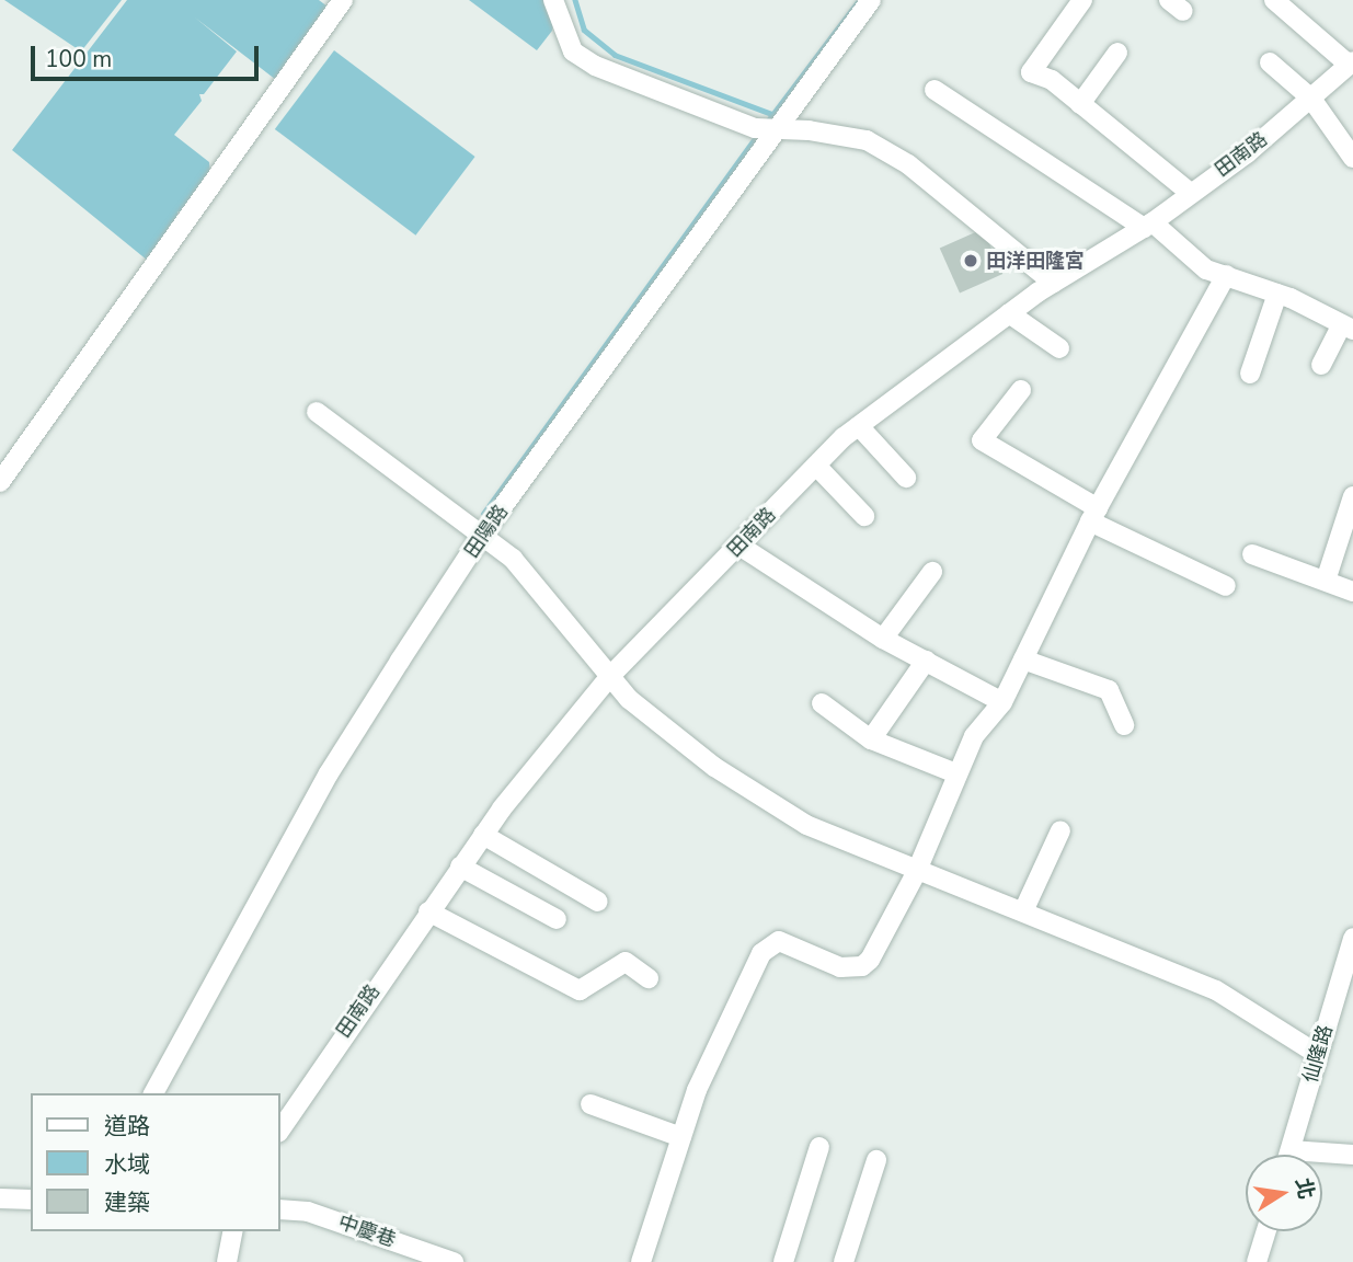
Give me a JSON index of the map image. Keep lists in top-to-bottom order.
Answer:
{
  "streets": {
    "street": [
      "田南路",
      "田陽路",
      "仙隆路",
      "中慶巷"
    ]
  },
  "places": ["田洋田隆宮"],
  "legend": ["道路", "水域", "建築"],
  "scale_bar": "100 m",
  "north": "right"
}
